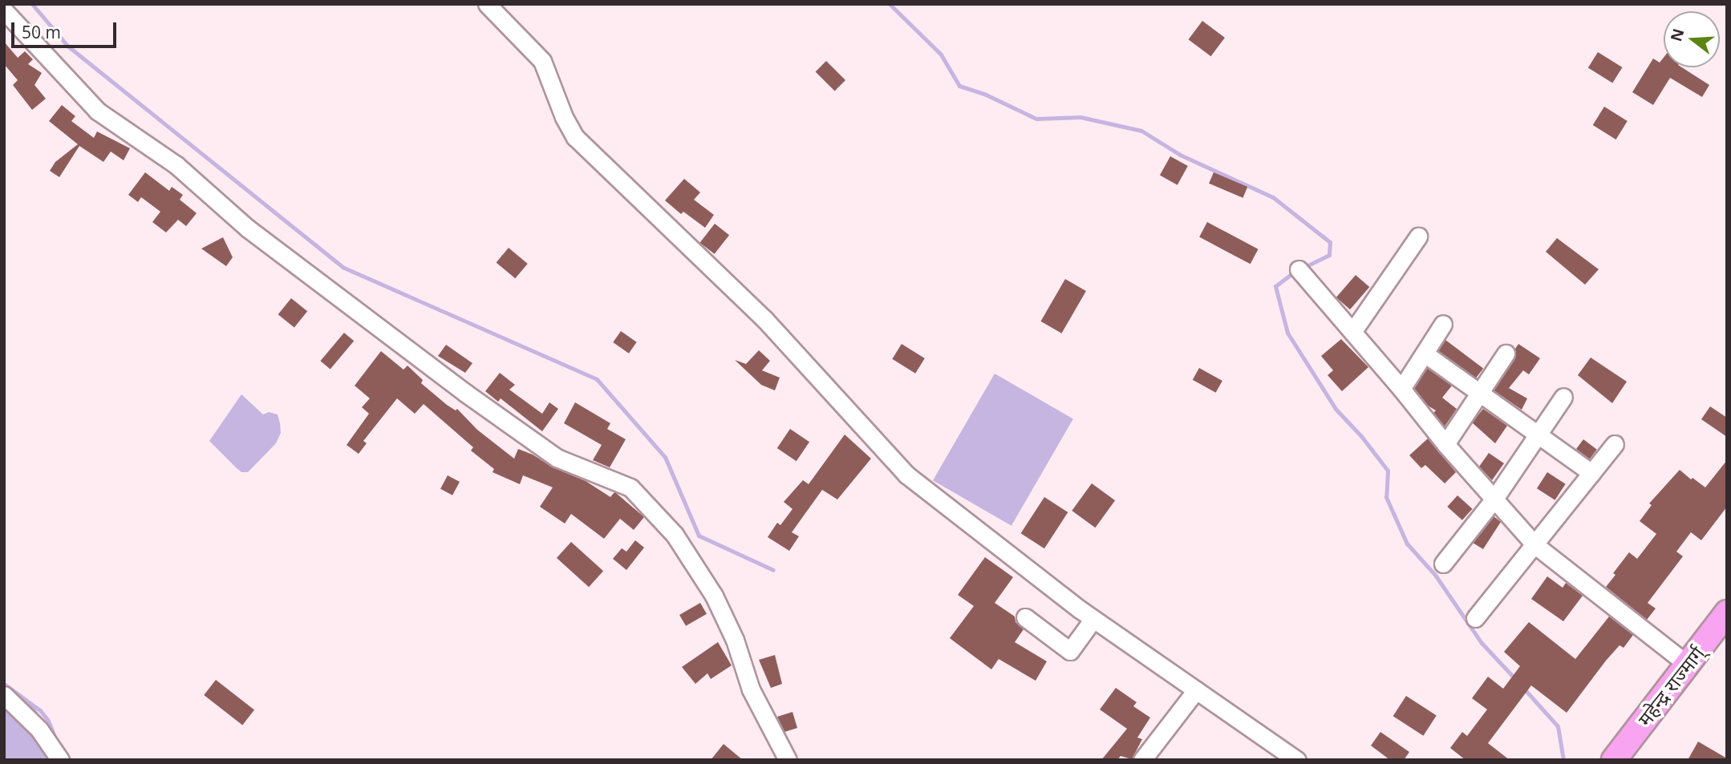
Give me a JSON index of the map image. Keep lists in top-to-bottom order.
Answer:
{
  "streets": {
    "highway": ["महेन्द्र राज्मार्ग्"]
  },
  "scale_bar": "50 m",
  "north": "left"
}
